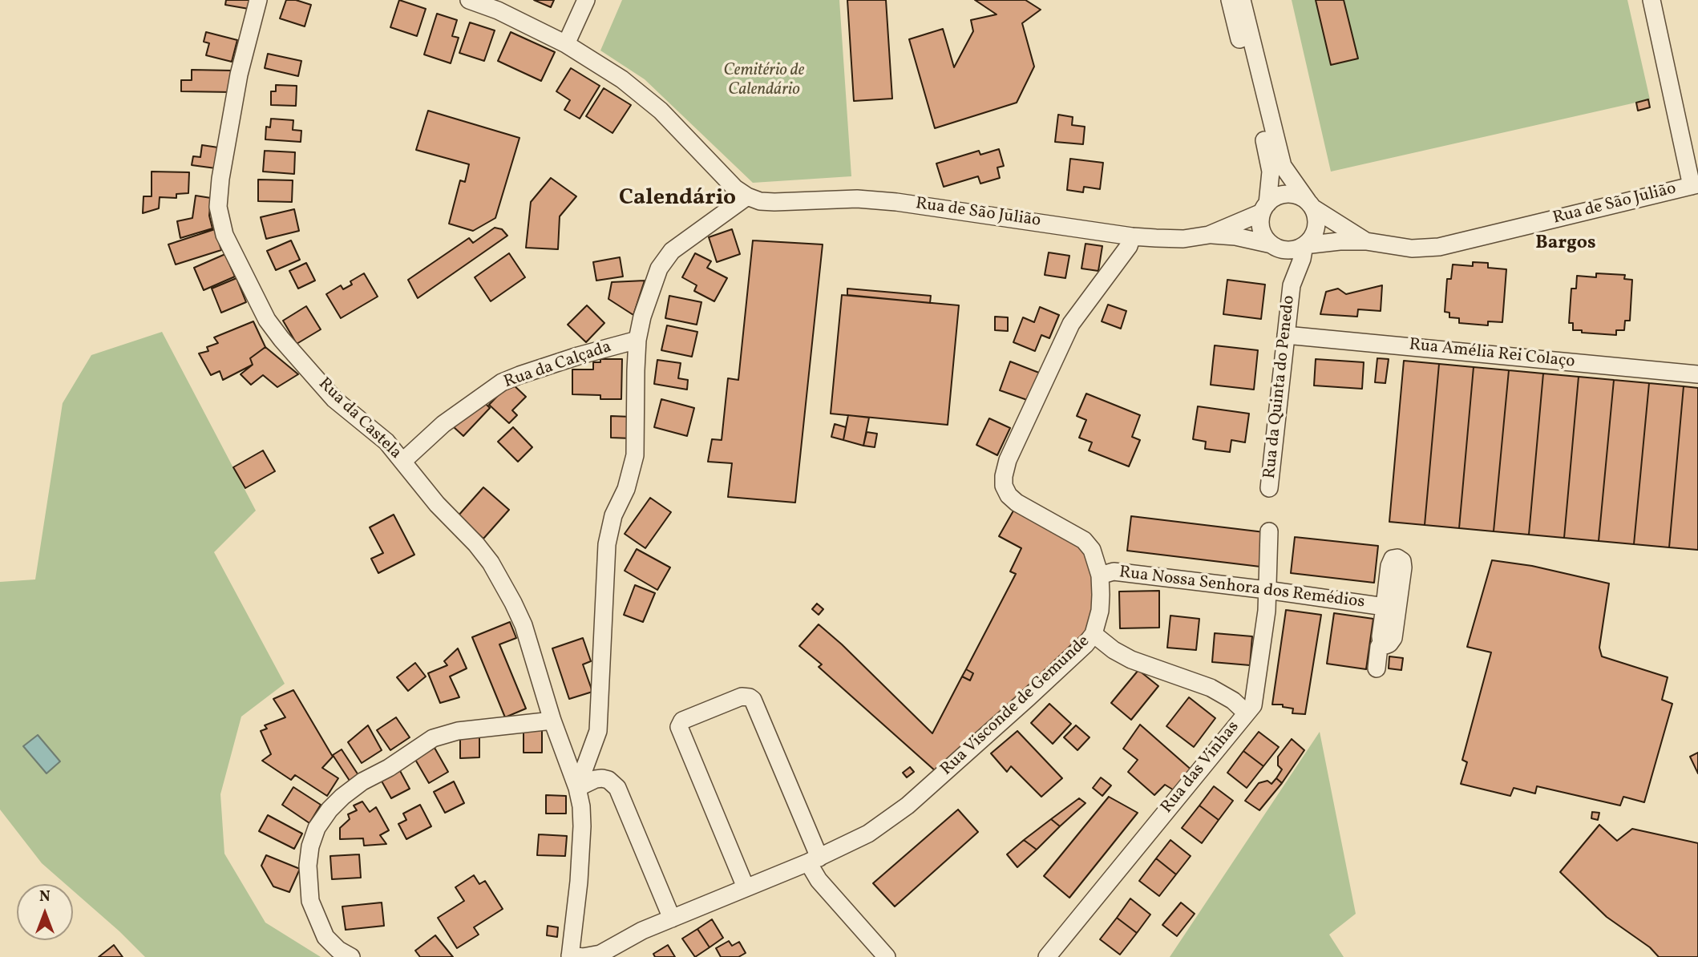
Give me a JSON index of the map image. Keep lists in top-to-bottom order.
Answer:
{
  "streets": {
    "street": [
      "Rua de São Julião",
      "Rua Amélia Rei Colaço",
      "Rua da Calçada",
      "Rua da Quinta do Penedo",
      "Rua da Castela",
      "Rua Nossa Senhora dos Remédios",
      "Rua Visconde de Gemunde",
      "Rua das Vinhas"
    ]
  },
  "crossings": [
    ["Rua de São Julião", "Rua da Quinta do Penedo"],
    ["Rua de São Julião", "Rua Visconde de Gemunde"],
    ["Rua Amélia Rei Colaço", "Rua da Quinta do Penedo"],
    ["Rua da Calçada", "Rua da Castela"],
    ["Rua da Castela", "Rua Visconde de Gemunde"],
    ["Rua Nossa Senhora dos Remédios", "Rua Visconde de Gemunde"],
    ["Rua Visconde de Gemunde", "Rua das Vinhas"]
  ],
  "districts": ["Calendário", "Bargos"],
  "parks": ["Cemitério de Calendário"],
  "north": "top"
}
